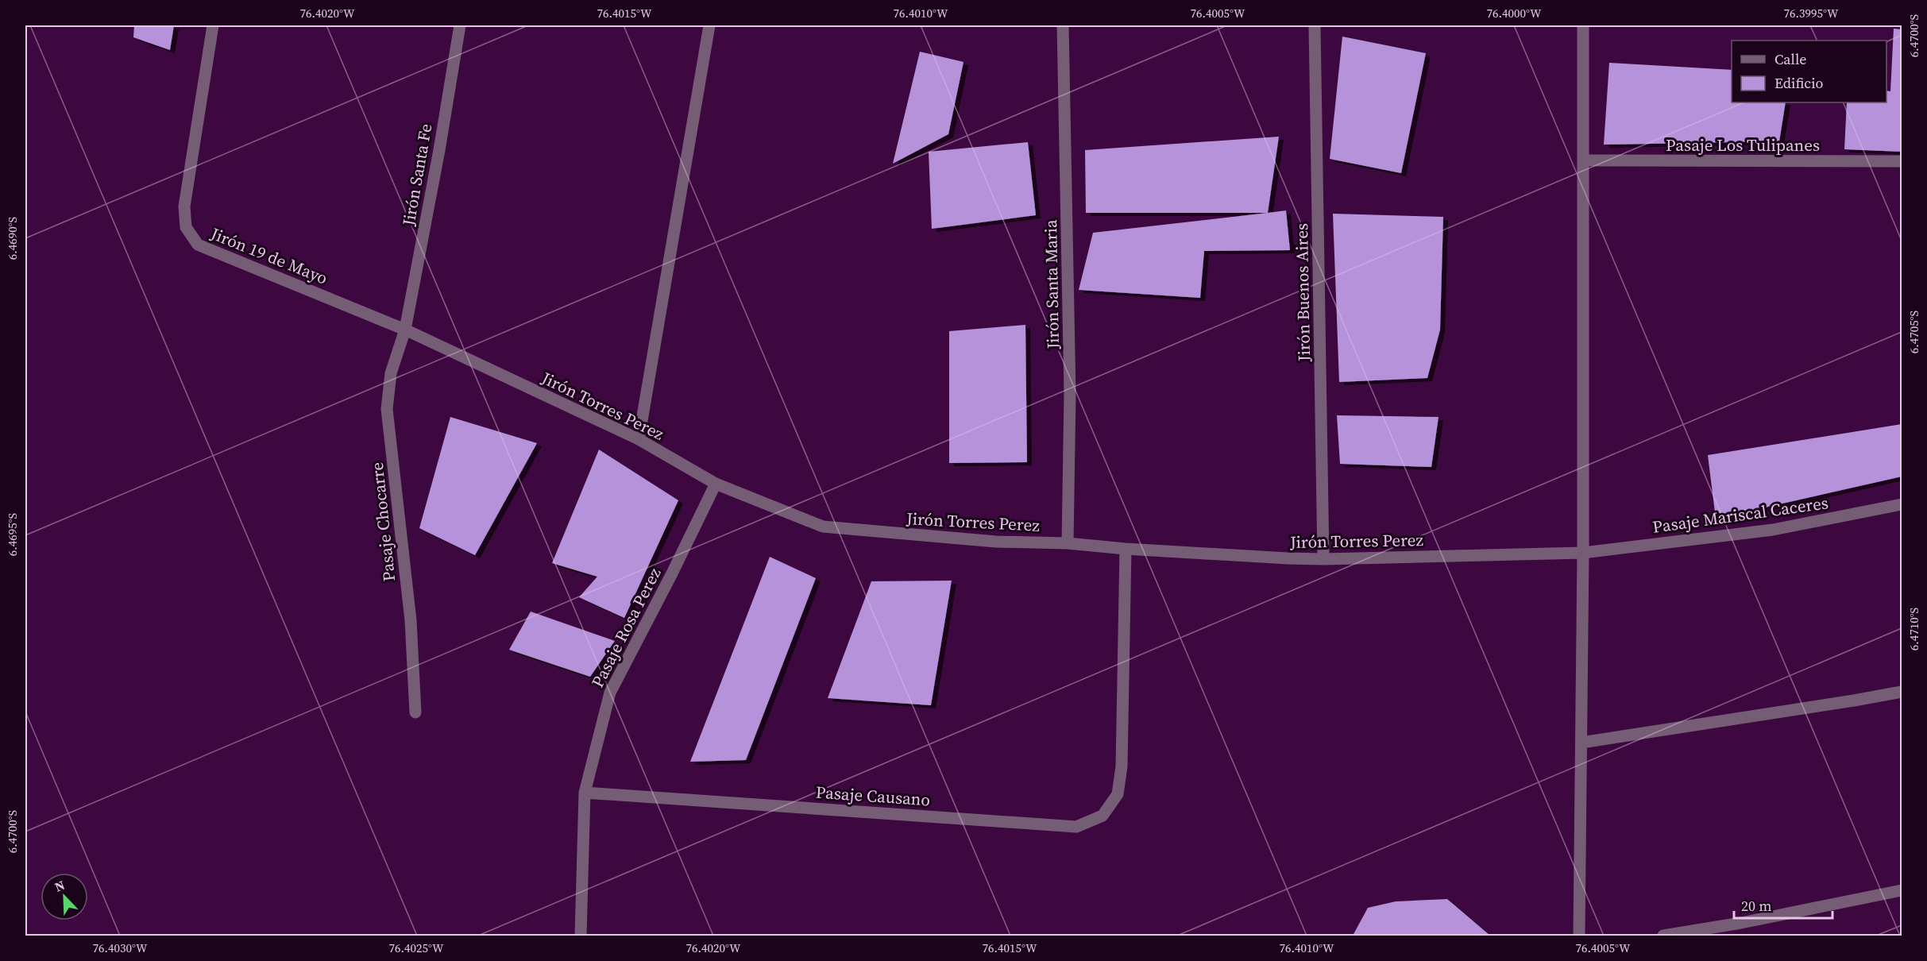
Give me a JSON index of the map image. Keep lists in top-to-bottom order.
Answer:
{
  "streets": {
    "street": [
      "Pasaje Los Tulipanes",
      "Jirón Santa Fe",
      "Jirón 19 de Mayo",
      "Jirón Santa Maria",
      "Jirón Buenos Aires",
      "Jirón Torres Perez",
      "Pasaje Mariscal Caceres",
      "Pasaje Chocarre",
      "Pasaje Rosa Perez",
      "Pasaje Causano"
    ]
  },
  "crossings": [
    ["Jirón Santa Fe", "Jirón 19 de Mayo"],
    ["Jirón Santa Fe", "Jirón Torres Perez"],
    ["Jirón Santa Fe", "Pasaje Chocarre"],
    ["Jirón 19 de Mayo", "Jirón Torres Perez"],
    ["Jirón 19 de Mayo", "Pasaje Chocarre"],
    ["Jirón Santa Maria", "Jirón Torres Perez"],
    ["Jirón Buenos Aires", "Jirón Torres Perez"],
    ["Jirón Torres Perez", "Pasaje Mariscal Caceres"],
    ["Jirón Torres Perez", "Pasaje Chocarre"],
    ["Jirón Torres Perez", "Pasaje Rosa Perez"],
    ["Jirón Torres Perez", "Pasaje Causano"],
    ["Pasaje Rosa Perez", "Pasaje Causano"]
  ],
  "legend": ["Calle", "Edificio"],
  "scale_bar": "20 m",
  "north": "top left",
  "coordinates": [
    "76.4020°W",
    "76.4015°W",
    "76.4010°W",
    "76.4005°W",
    "76.4000°W",
    "76.3995°W",
    "6.4700°S",
    "6.4690°S",
    "6.4705°S",
    "6.4695°S",
    "6.4710°S",
    "76.4030°W",
    "76.4025°W"
  ]
}
